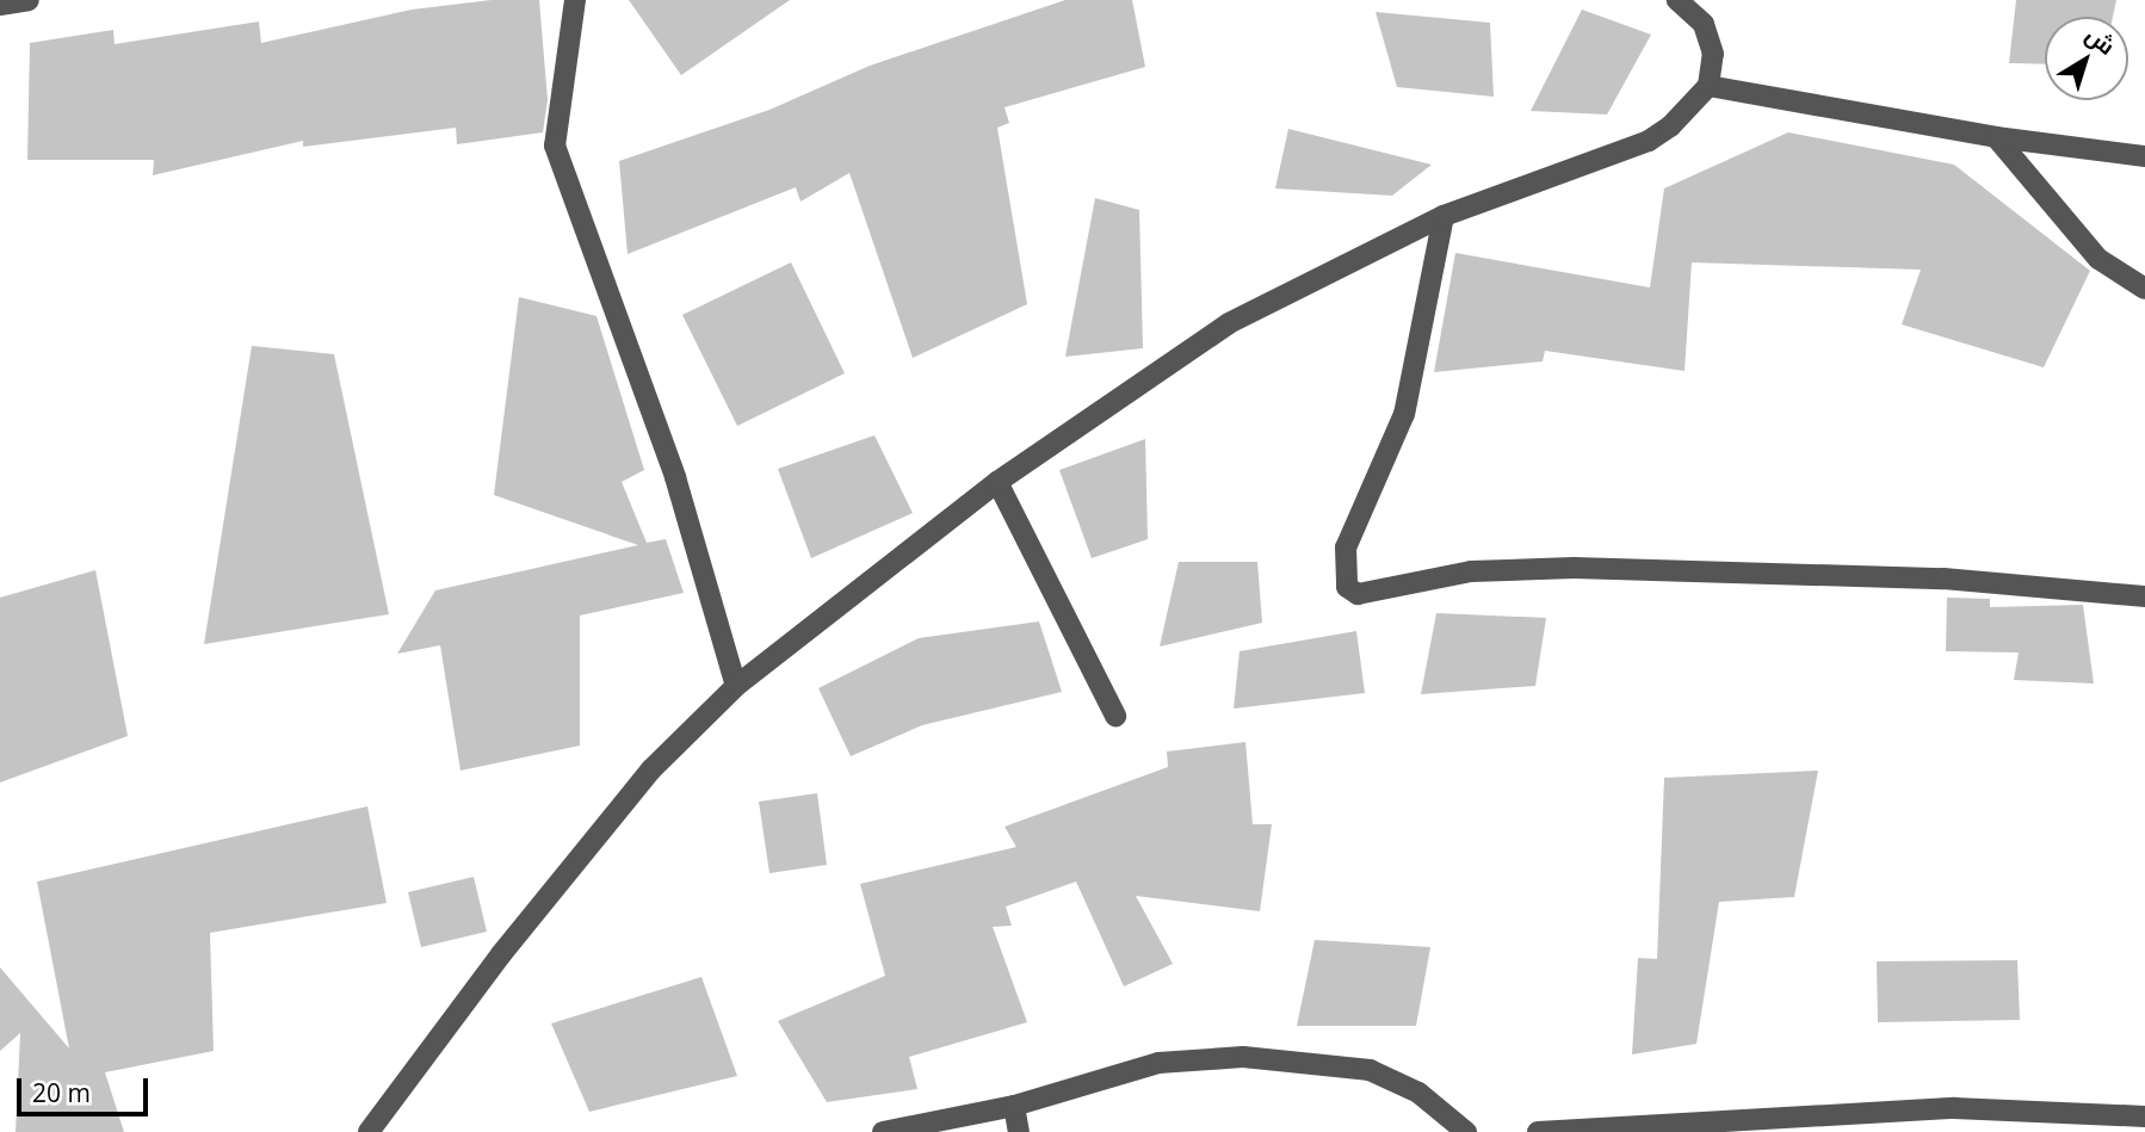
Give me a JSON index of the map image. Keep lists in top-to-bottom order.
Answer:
{
  "scale_bar": "20 m",
  "north": "top right"
}
